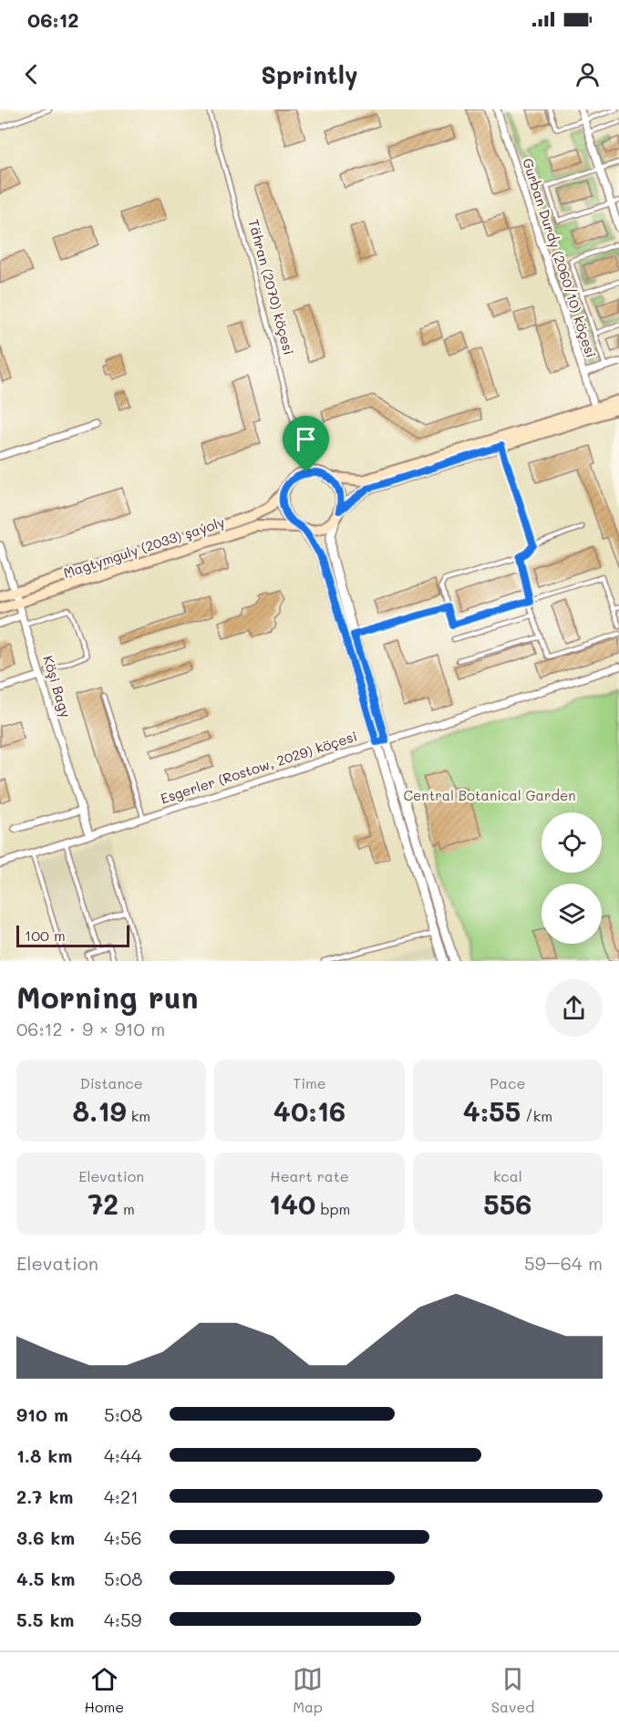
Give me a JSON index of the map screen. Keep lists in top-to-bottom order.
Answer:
{
  "streets": {
    "main road": ["Magtymguly (2033) şaýoly"],
    "street": ["Gurban Durdy (2060/10) köçesi", "Köşi Bagy", "Esgerler (Rostow, 2029) köçesi"],
    "lane": ["Tähran (2070) köçesi"]
  },
  "crossings": [
    ["Tähran (2070) köçesi", "Magtymguly (2033) şaýoly"],
    ["Magtymguly (2033) şaýoly", "Köşi Bagy"],
    ["Köşi Bagy", "Esgerler (Rostow, 2029) köçesi"]
  ],
  "parks": ["Central Botanical Garden"],
  "scale_bar": "100 m",
  "page": {
    "status": "06:12",
    "header": "Sprintly",
    "scale": "100 m",
    "heading": ["Morning run", "06:12 · 9 × 910 m"],
    "stats": [
      ["Distance", "8.19 km"],
      ["Time", "40:16"],
      ["Pace", "4:55 /km"],
      ["Elevation", "72 m"],
      ["Heart rate", "140 bpm"],
      ["kcal", "556"]
    ],
    "chart": ["Elevation", "59–64 m"],
    "list": [
      {
        "name": "910 m",
        "note": "5:08"
      },
      {
        "name": "1.8 km",
        "note": "4:44"
      },
      {
        "name": "2.7 km",
        "note": "4:21"
      },
      {
        "name": "3.6 km",
        "note": "4:56"
      },
      {
        "name": "4.5 km",
        "note": "5:08"
      },
      {
        "name": "5.5 km",
        "note": "4:59"
      }
    ],
    "tabs": ["Home", "Map", "Saved"]
  }
}
